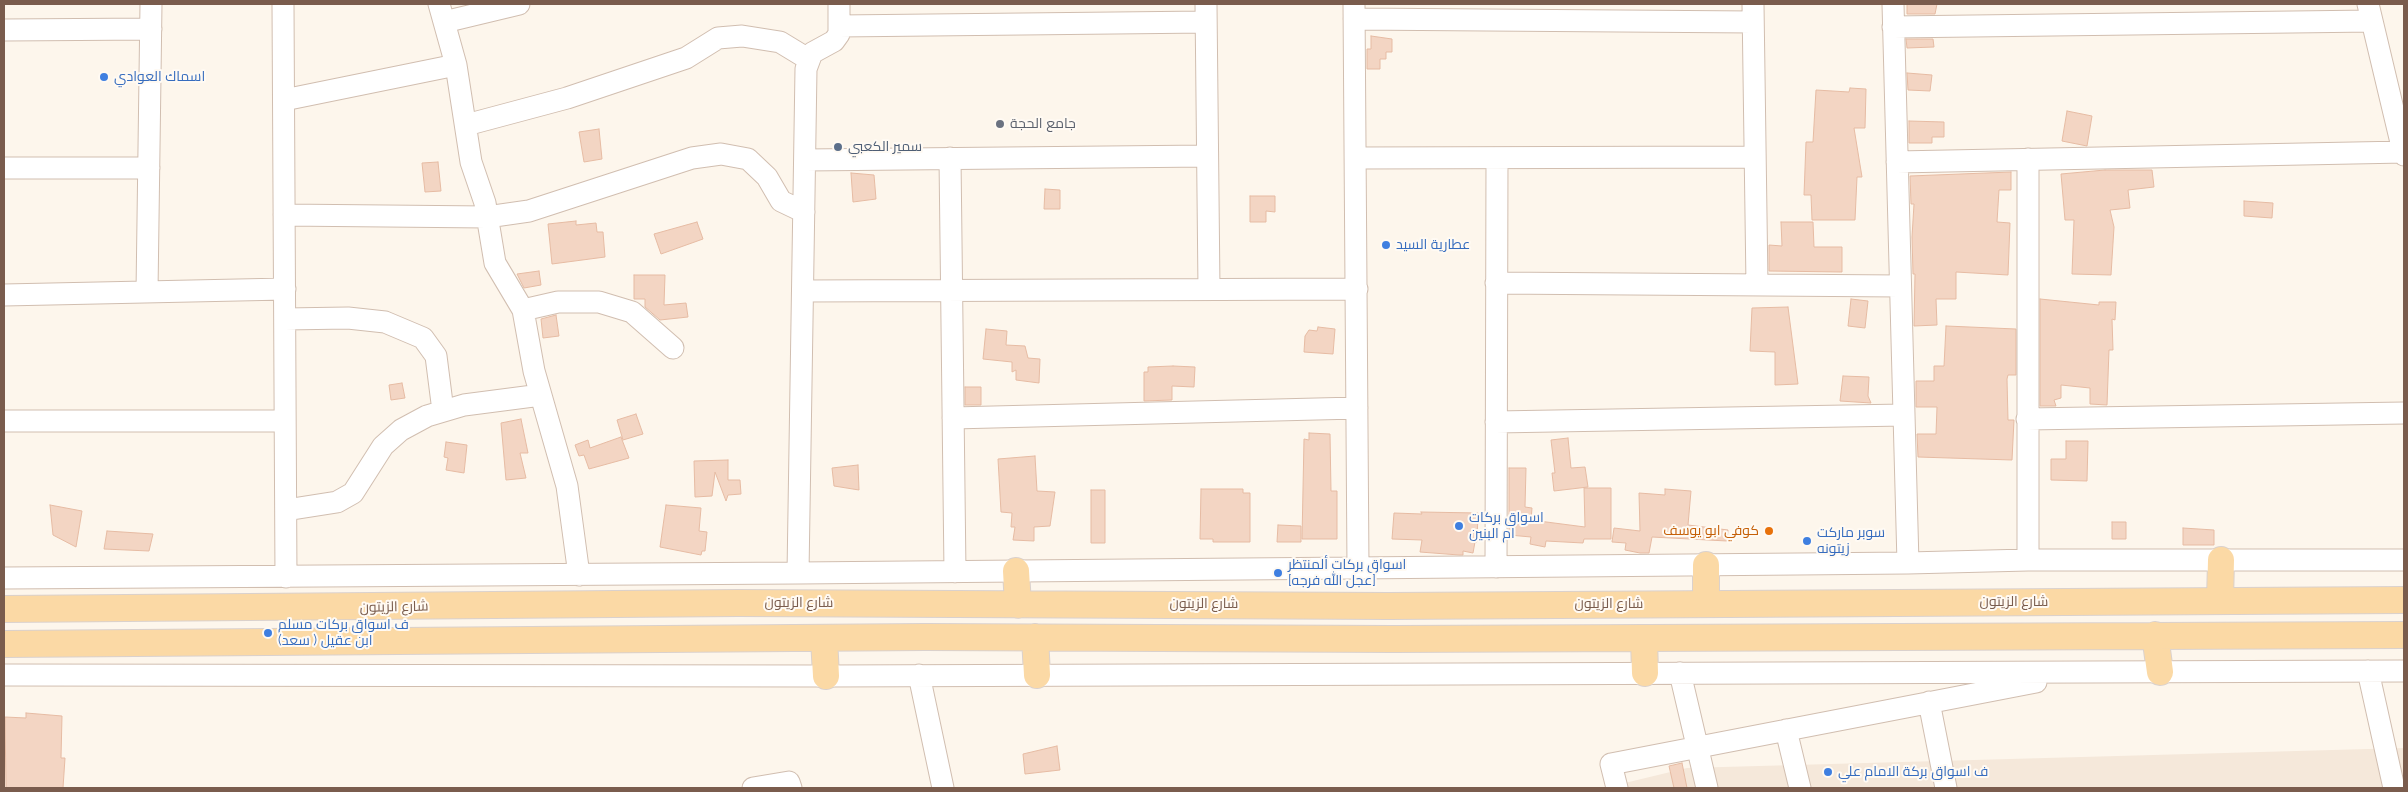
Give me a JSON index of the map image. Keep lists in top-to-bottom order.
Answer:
{
  "streets": {
    "main road": ["شارع الزيتون"]
  },
  "places": [
    "اسماك العوادي",
    "جامع الحجة",
    "سمير الكعبي",
    "عطارية السيد",
    "اسواق بركات ام البنين",
    "كوفي ابو يوسف",
    "سوبر ماركت زيتونه",
    "اسواق بركات ألمنتظر [عجل الله فرجه]",
    "ف اسواق بركات مسلم ابن عقيل ( سعد)",
    "ف اسواق بركة الامام علي"
  ]
}
